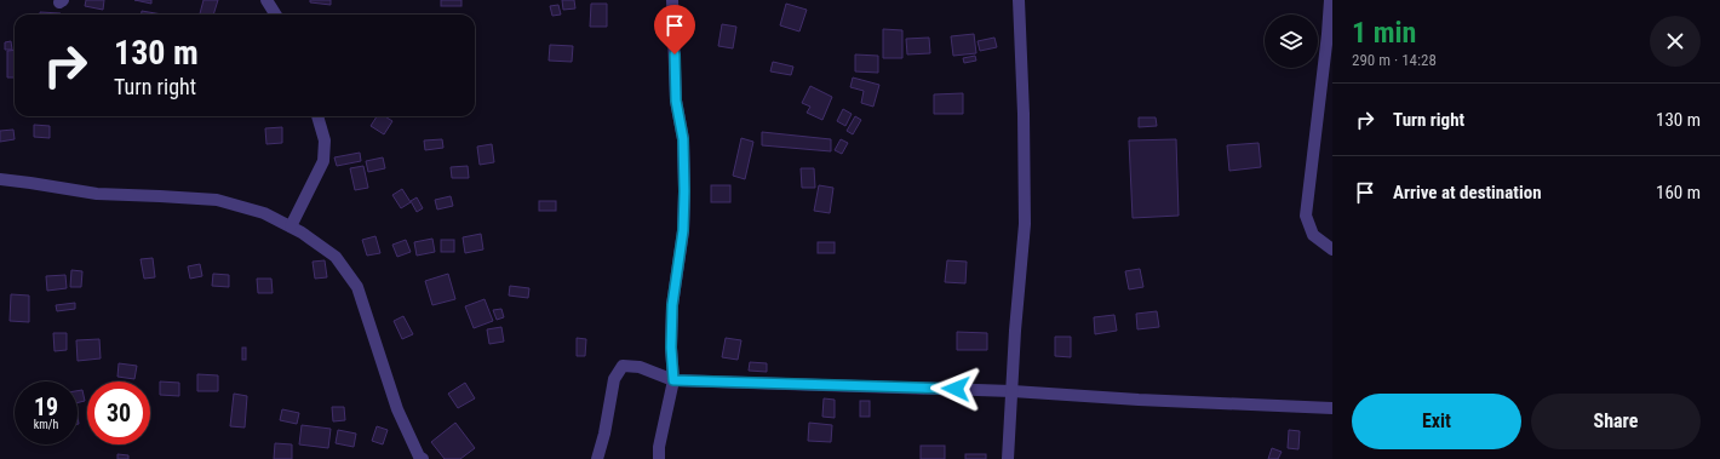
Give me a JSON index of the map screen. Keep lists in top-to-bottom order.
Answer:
{
  "page": {
    "heading": ["1 min", "290 m · 14:28"],
    "turn": ["130 m", "Turn right"],
    "list": [
      {
        "name": "Turn right",
        "value": "130 m"
      },
      {
        "name": "Arrive at destination",
        "value": "160 m"
      }
    ],
    "speed": "19 km/h",
    "limit": "30",
    "buttons": ["Exit", "Share"]
  }
}
